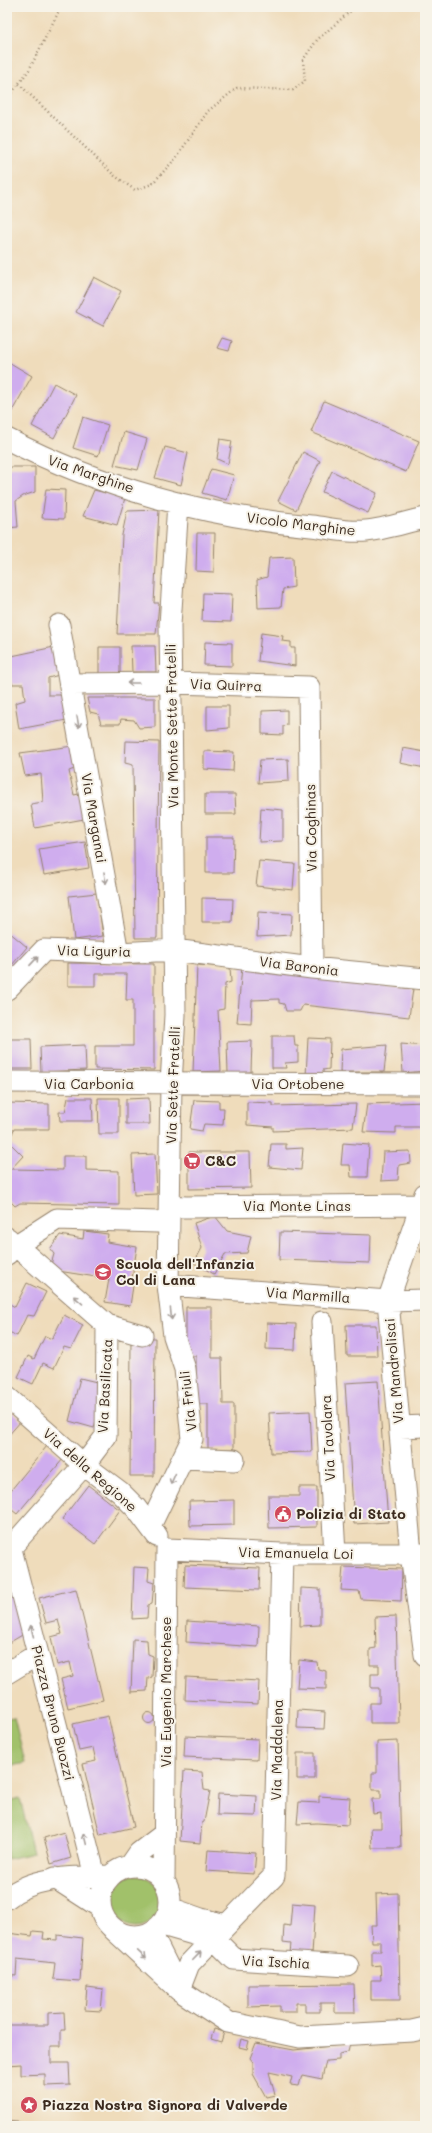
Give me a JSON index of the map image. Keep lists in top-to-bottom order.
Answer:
{
  "streets": {
    "street": [
      "Via Marghine",
      "Vicolo Marghine",
      "Via Quirra",
      "Via Monte Sette Fratelli",
      "Via Marganai",
      "Via Coghinas",
      "Via Liguria",
      "Via Baronia",
      "Via Carbonia",
      "Via Ortobene",
      "Via Sette Fratelli",
      "Via Monte Linas",
      "Via Marmilla",
      "Via Mandrolisai",
      "Via Basilicata",
      "Via Friuli",
      "Via Tavolara",
      "Via della Regione",
      "Via Emanuela Loi",
      "Via Eugenio Marchese",
      "Piazza Bruno Buozzi",
      "Via Maddalena",
      "Via Ischia"
    ]
  },
  "crossings": [
    ["Via Marghine", "Vicolo Marghine"],
    ["Via Marghine", "Via Monte Sette Fratelli"],
    ["Vicolo Marghine", "Via Monte Sette Fratelli"],
    ["Via Quirra", "Via Monte Sette Fratelli"],
    ["Via Quirra", "Via Marganai"],
    ["Via Quirra", "Via Coghinas"],
    ["Via Monte Sette Fratelli", "Via Liguria"],
    ["Via Monte Sette Fratelli", "Via Baronia"],
    ["Via Monte Sette Fratelli", "Via Sette Fratelli"],
    ["Via Marganai", "Via Liguria"],
    ["Via Coghinas", "Via Baronia"],
    ["Via Liguria", "Via Baronia"],
    ["Via Liguria", "Via Sette Fratelli"],
    ["Via Baronia", "Via Sette Fratelli"],
    ["Via Carbonia", "Via Ortobene"],
    ["Via Carbonia", "Via Sette Fratelli"],
    ["Via Ortobene", "Via Sette Fratelli"],
    ["Via Sette Fratelli", "Via Monte Linas"],
    ["Via Sette Fratelli", "Via Friuli"],
    ["Via Monte Linas", "Via Mandrolisai"],
    ["Via Monte Linas", "Via Friuli"],
    ["Via Marmilla", "Via Mandrolisai"],
    ["Via Marmilla", "Via Friuli"],
    ["Via Mandrolisai", "Via Emanuela Loi"],
    ["Via Basilicata", "Via della Regione"],
    ["Via Basilicata", "Piazza Bruno Buozzi"],
    ["Via Friuli", "Via della Regione"],
    ["Via Tavolara", "Via Emanuela Loi"],
    ["Via della Regione", "Via Emanuela Loi"],
    ["Via della Regione", "Via Eugenio Marchese"],
    ["Via Emanuela Loi", "Via Eugenio Marchese"],
    ["Via Emanuela Loi", "Via Maddalena"],
    ["Via Eugenio Marchese", "Piazza Bruno Buozzi"],
    ["Via Eugenio Marchese", "Via Maddalena"],
    ["Piazza Bruno Buozzi", "Via Maddalena"],
    ["Via Maddalena", "Via Ischia"]
  ],
  "one_way": [
    "Via Quirra",
    "Via Marganai",
    "Via Liguria",
    "Via Friuli",
    "Piazza Bruno Buozzi"
  ],
  "places": {
    "supermarket": ["C&C"],
    "school or university": ["Scuola dell'Infanzia Col di Lana"],
    "public building": ["Polizia di Stato"],
    "place": ["Piazza Nostra Signora di Valverde"]
  }
}
